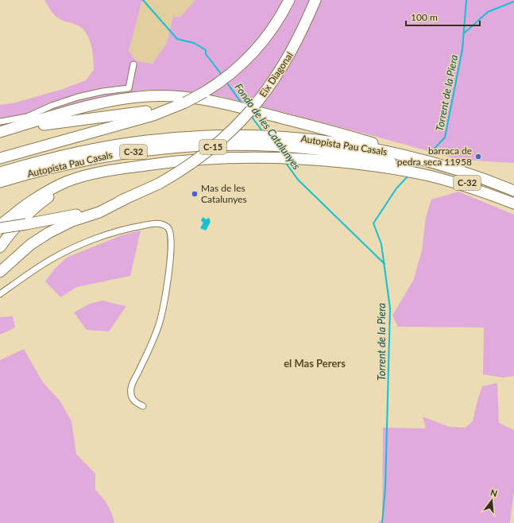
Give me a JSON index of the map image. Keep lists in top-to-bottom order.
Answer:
{
  "streets": {
    "highway": [
      "Eix Diagonal",
      "Autopista Pau Casals",
      "C-15",
      "C-32"
    ]
  },
  "crossings": [
    ["Eix Diagonal", "C-15"]
  ],
  "districts": ["el Mas Perers"],
  "water": ["Torrent de la Piera", "Fondo de les Catalunyes"],
  "places": ["barraca de pedra seca 11958", "Mas de les Catalunyes"],
  "scale_bar": "100 m",
  "north": "top"
}
